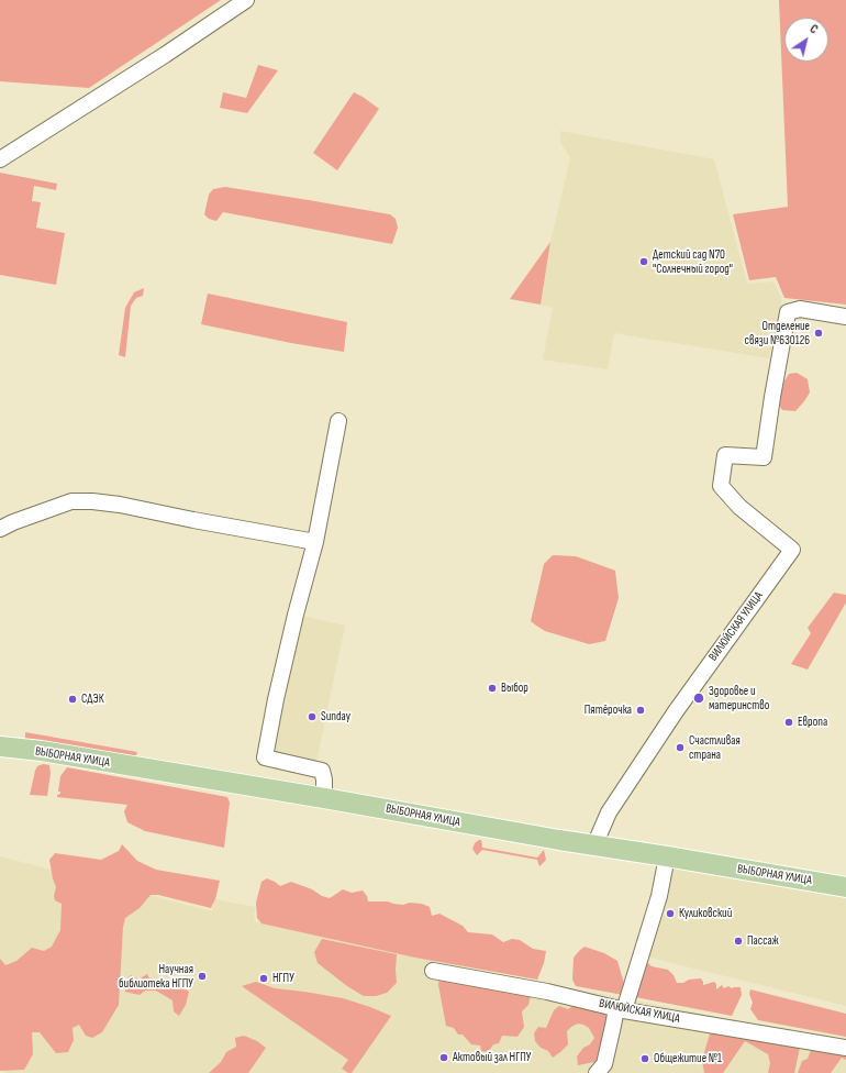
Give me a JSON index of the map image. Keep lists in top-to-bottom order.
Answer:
{
  "streets": {
    "main road": ["ВЫБОРНАЯ УЛИЦА"],
    "street": ["ВИЛЮЙСКАЯ УЛИЦА"]
  },
  "crossings": [
    ["ВИЛЮЙСКАЯ УЛИЦА", "ВЫБОРНАЯ УЛИЦА"]
  ],
  "places": [
    "Детский сад N70 \"Солнечный город\"",
    "Отделение связи №630126",
    "Выбор",
    "Здоровье и материнство",
    "СДЭК",
    "Пятёрочка",
    "Sunday",
    "Европа",
    "Счастливая страна",
    "Куликовский",
    "Пассаж",
    "Научная библиотека НГПУ",
    "НГПУ",
    "Актовый зал НГПУ",
    "Общежитие №1"
  ],
  "north": "top right"
}
